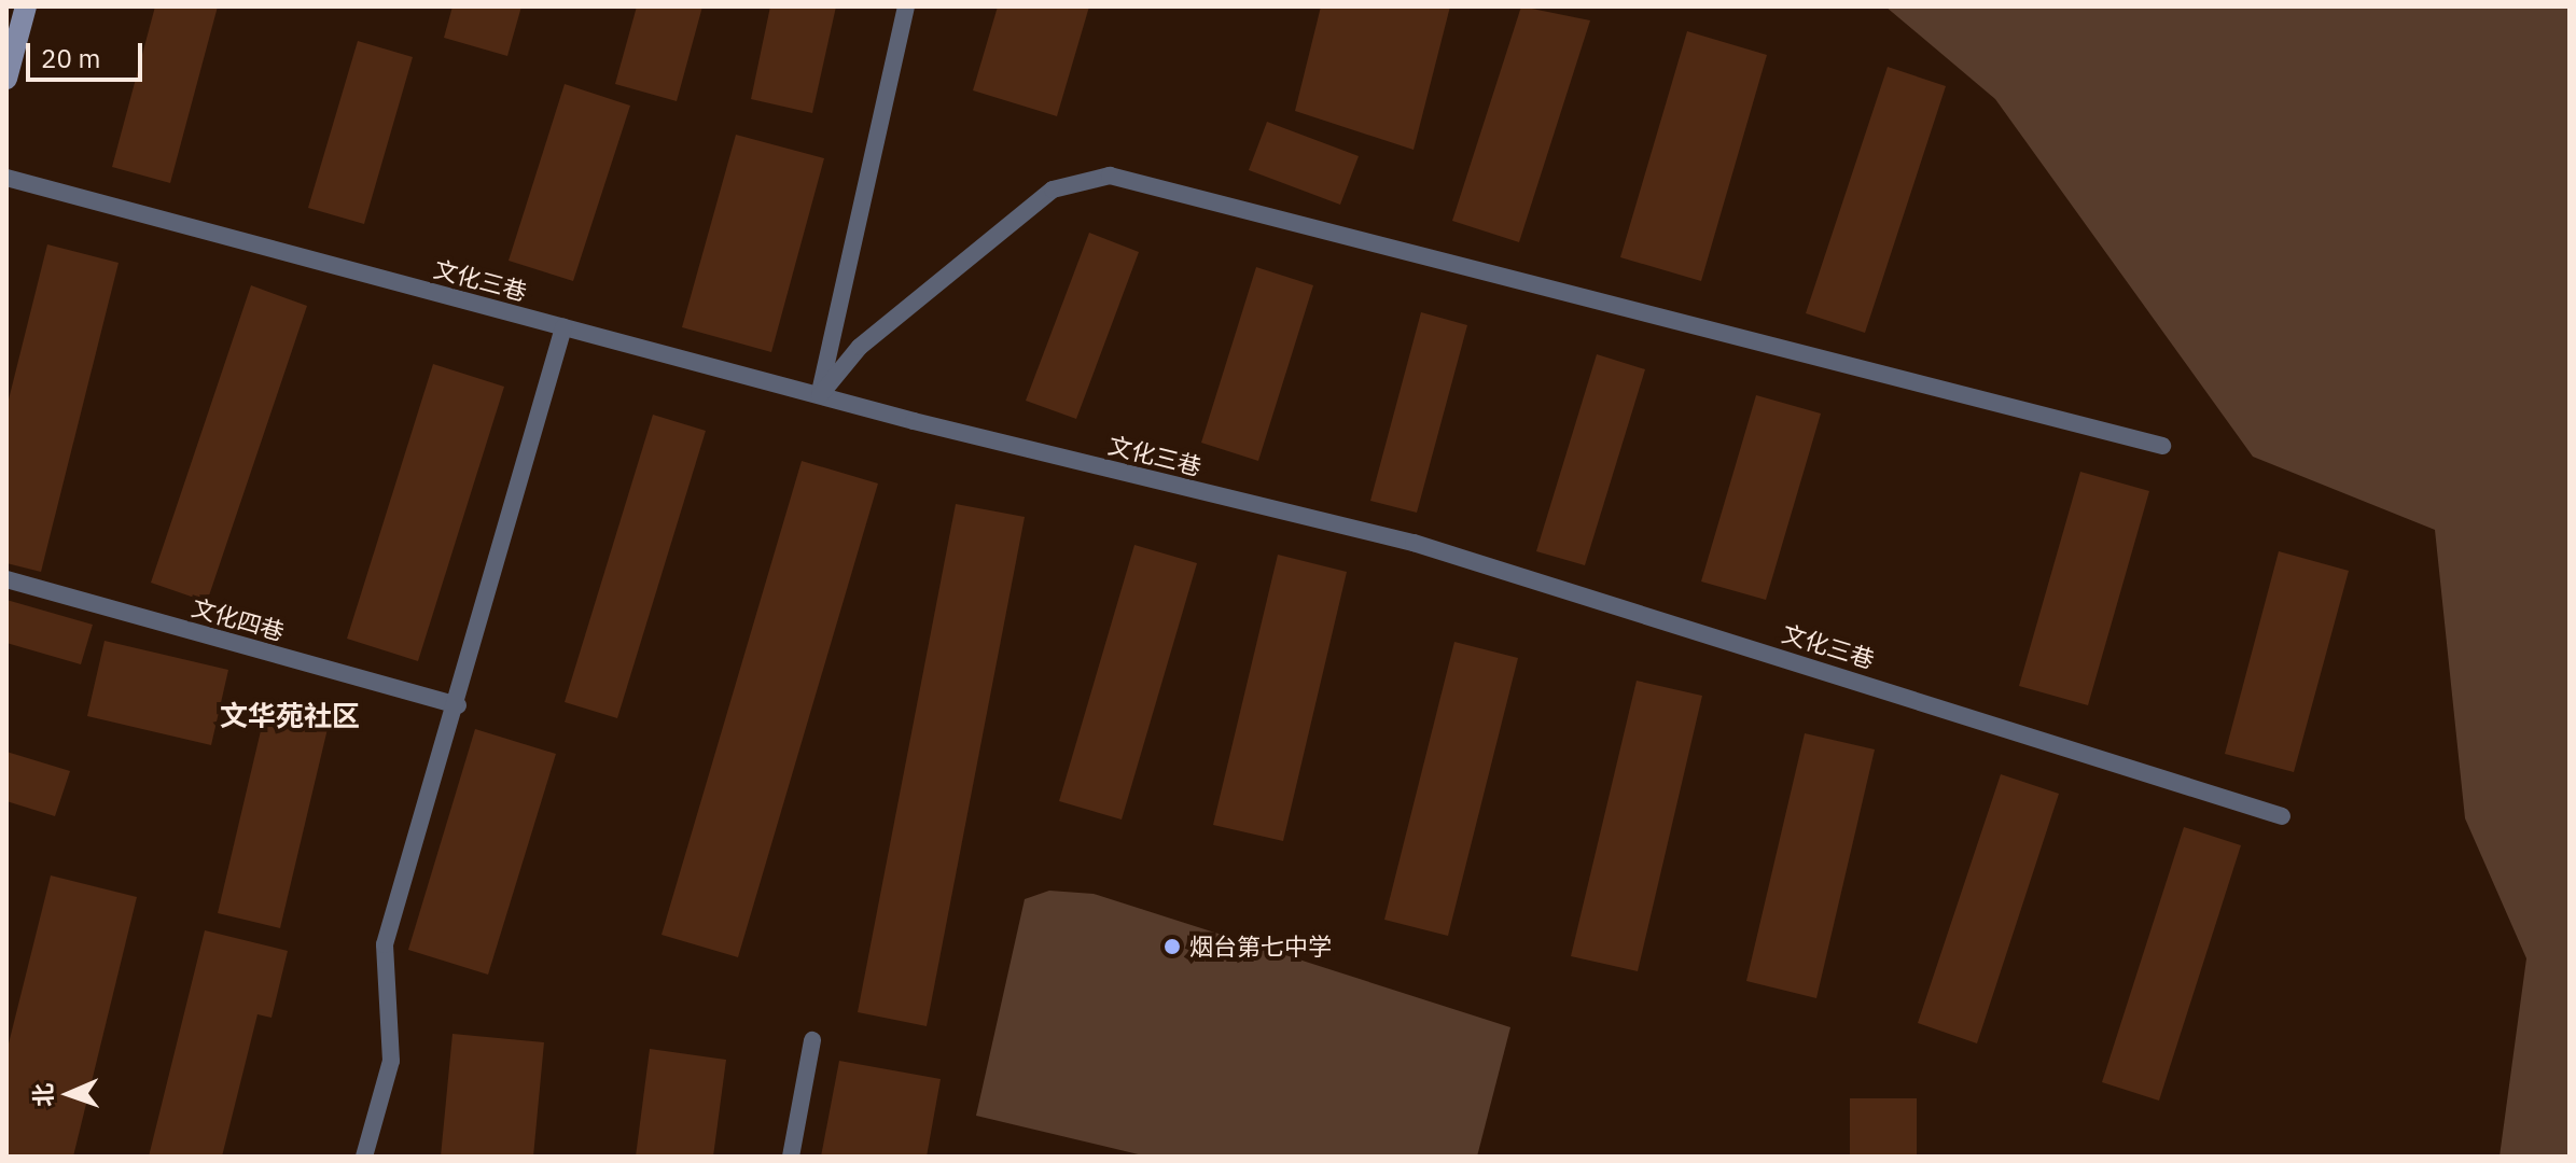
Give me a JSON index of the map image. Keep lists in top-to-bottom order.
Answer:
{
  "streets": {
    "lane": ["文化三巷", "文化四巷"]
  },
  "districts": ["文华苑社区"],
  "places": ["烟台第七中学"],
  "scale_bar": "20 m",
  "north": "left"
}
